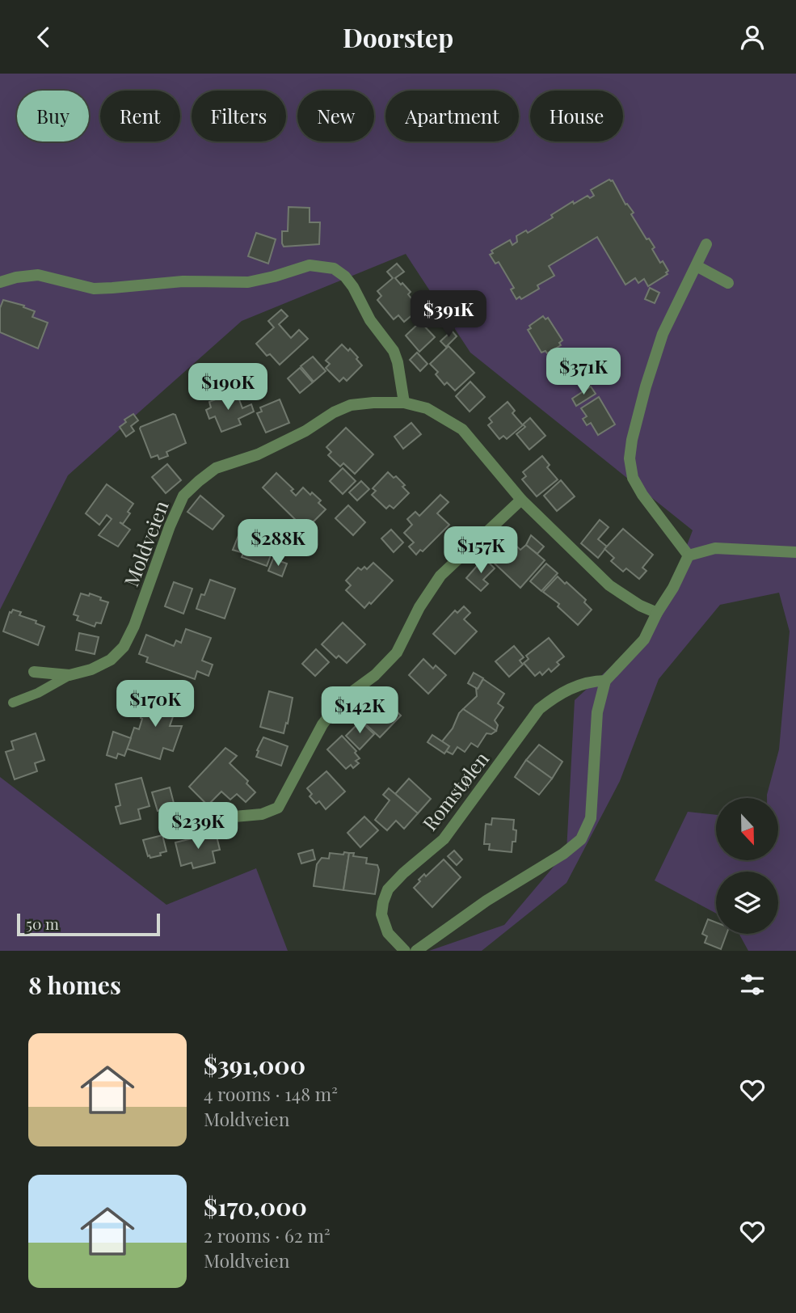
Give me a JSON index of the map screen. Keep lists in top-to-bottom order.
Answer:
{
  "streets": {
    "street": ["Moldveien", "Romstølen"]
  },
  "scale_bar": "50 m",
  "north": "bottom",
  "page": {
    "header": "Doorstep",
    "chip": [
      "Buy",
      "Rent",
      "Filters",
      "New",
      "Apartment",
      "House"
    ],
    "price": [
      "$391K",
      "$371K",
      "$190K",
      "$288K",
      "$157K",
      "$170K",
      "$142K",
      "$239K"
    ],
    "scale": "50 m",
    "heading": "8 homes",
    "list": [
      {
        "name": "$391,000",
        "note": "4 rooms · 148 m² · Moldveien"
      },
      {
        "name": "$170,000",
        "note": "2 rooms · 62 m² · Moldveien"
      }
    ]
  }
}
